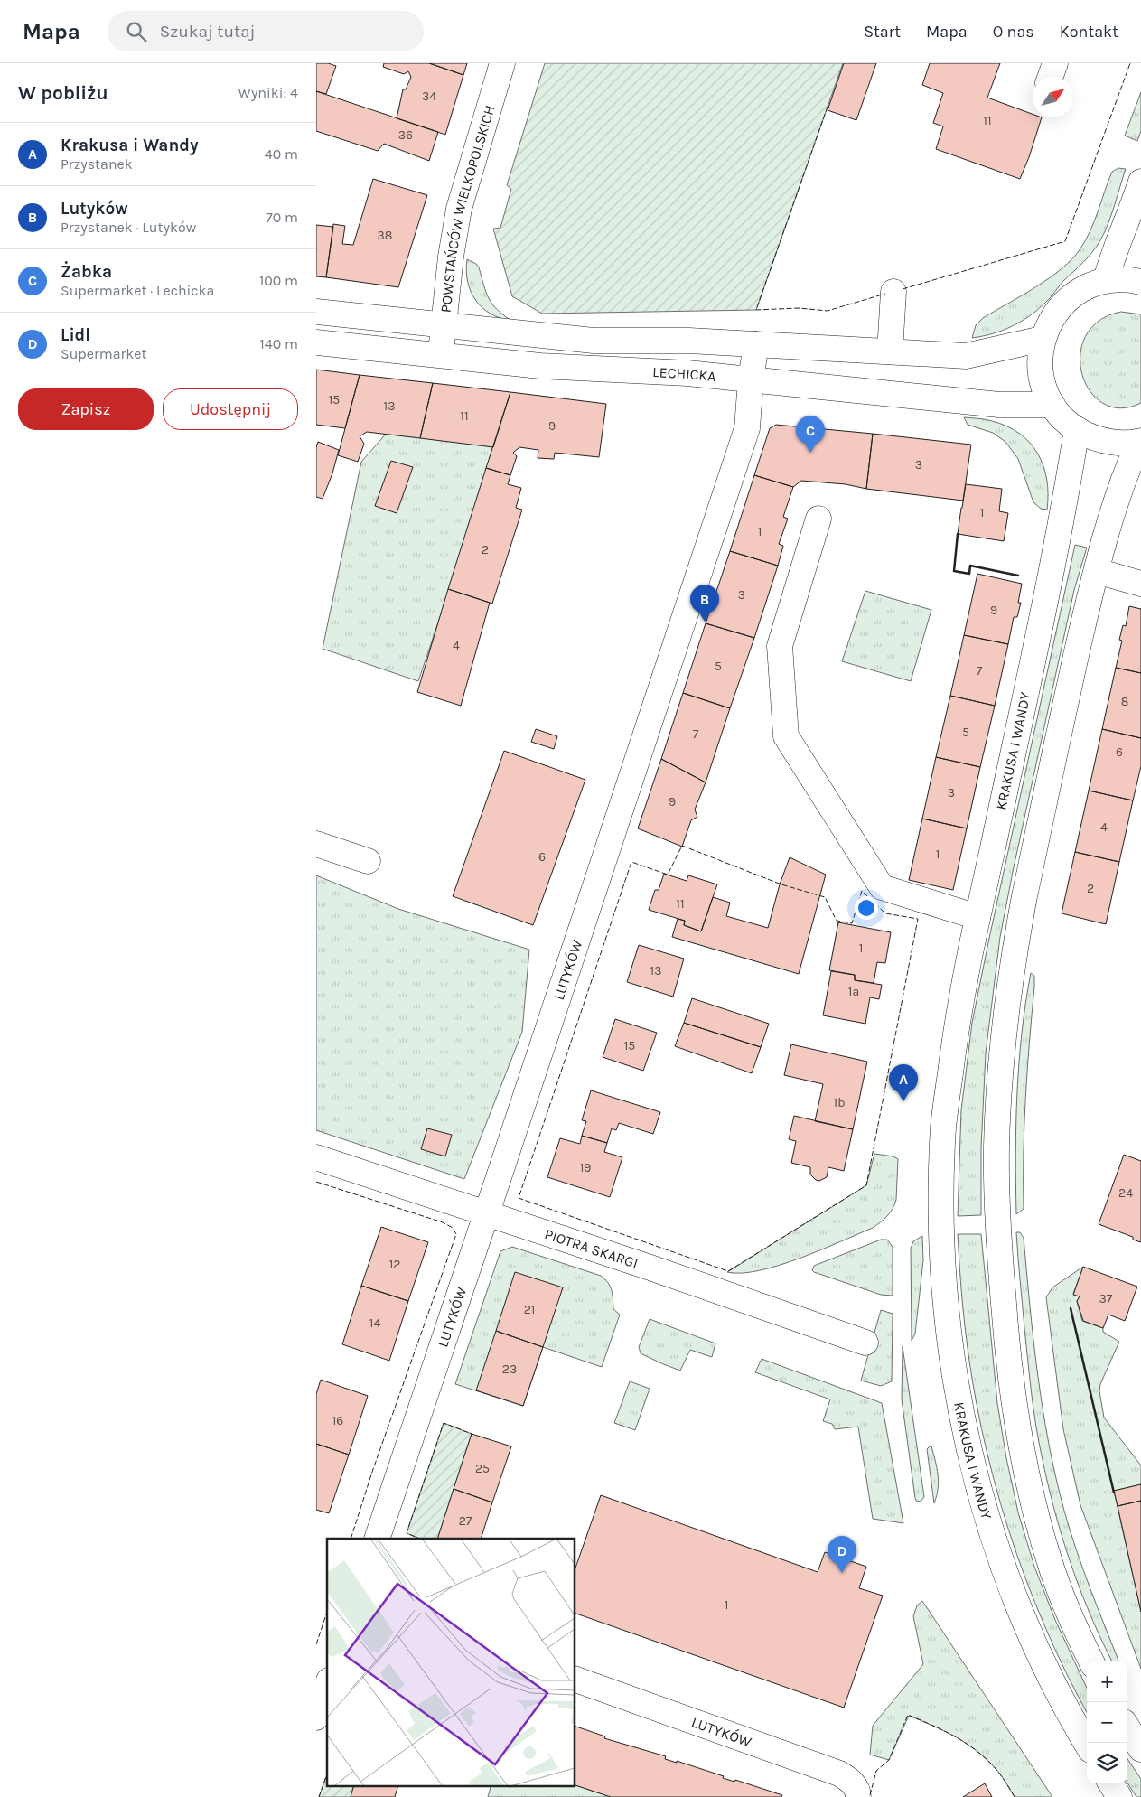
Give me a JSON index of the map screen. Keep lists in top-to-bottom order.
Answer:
{
  "streets": {
    "street": [
      "POWSTAŃCÓW WIELKOPOLSKICH",
      "LECHICKA",
      "KRAKUSA I WANDY",
      "LUTYKÓW",
      "PIOTRA SKARGI"
    ]
  },
  "crossings": [
    ["POWSTAŃCÓW WIELKOPOLSKICH", "LECHICKA"],
    ["LECHICKA", "LUTYKÓW"],
    ["LUTYKÓW", "PIOTRA SKARGI"]
  ],
  "house_numbers": [
    "34",
    "11",
    "36",
    "38",
    "15",
    "13",
    "11",
    "9",
    "3",
    "1",
    "1",
    "2",
    "3",
    "9",
    "4",
    "5",
    "7",
    "8",
    "5",
    "7",
    "6",
    "3",
    "9",
    "4",
    "1",
    "6",
    "2",
    "11",
    "1",
    "13",
    "1a",
    "15",
    "1b",
    "19",
    "24",
    "12",
    "37",
    "21",
    "14",
    "23",
    "16",
    "25",
    "27",
    "1"
  ],
  "north": "top right",
  "page": {
    "header": "Mapa",
    "search": "Szukaj tutaj",
    "nav": [
      "Start",
      "Mapa",
      "O nas",
      "Kontakt"
    ],
    "heading": ["W pobliżu", "Wyniki: 4"],
    "list": [
      {
        "mark": "A",
        "name": "Krakusa i Wandy",
        "note": "Przystanek",
        "value": "40 m"
      },
      {
        "mark": "B",
        "name": "Lutyków",
        "note": "Przystanek · Lutyków",
        "value": "70 m"
      },
      {
        "mark": "C",
        "name": "Żabka",
        "note": "Supermarket · Lechicka",
        "value": "100 m"
      },
      {
        "mark": "D",
        "name": "Lidl",
        "note": "Supermarket",
        "value": "140 m"
      }
    ],
    "buttons": ["Zapisz", "Udostępnij"],
    "pins": [
      "C",
      "B",
      "A",
      "D"
    ],
    "map_buttons": ["+", "−"]
  }
}
